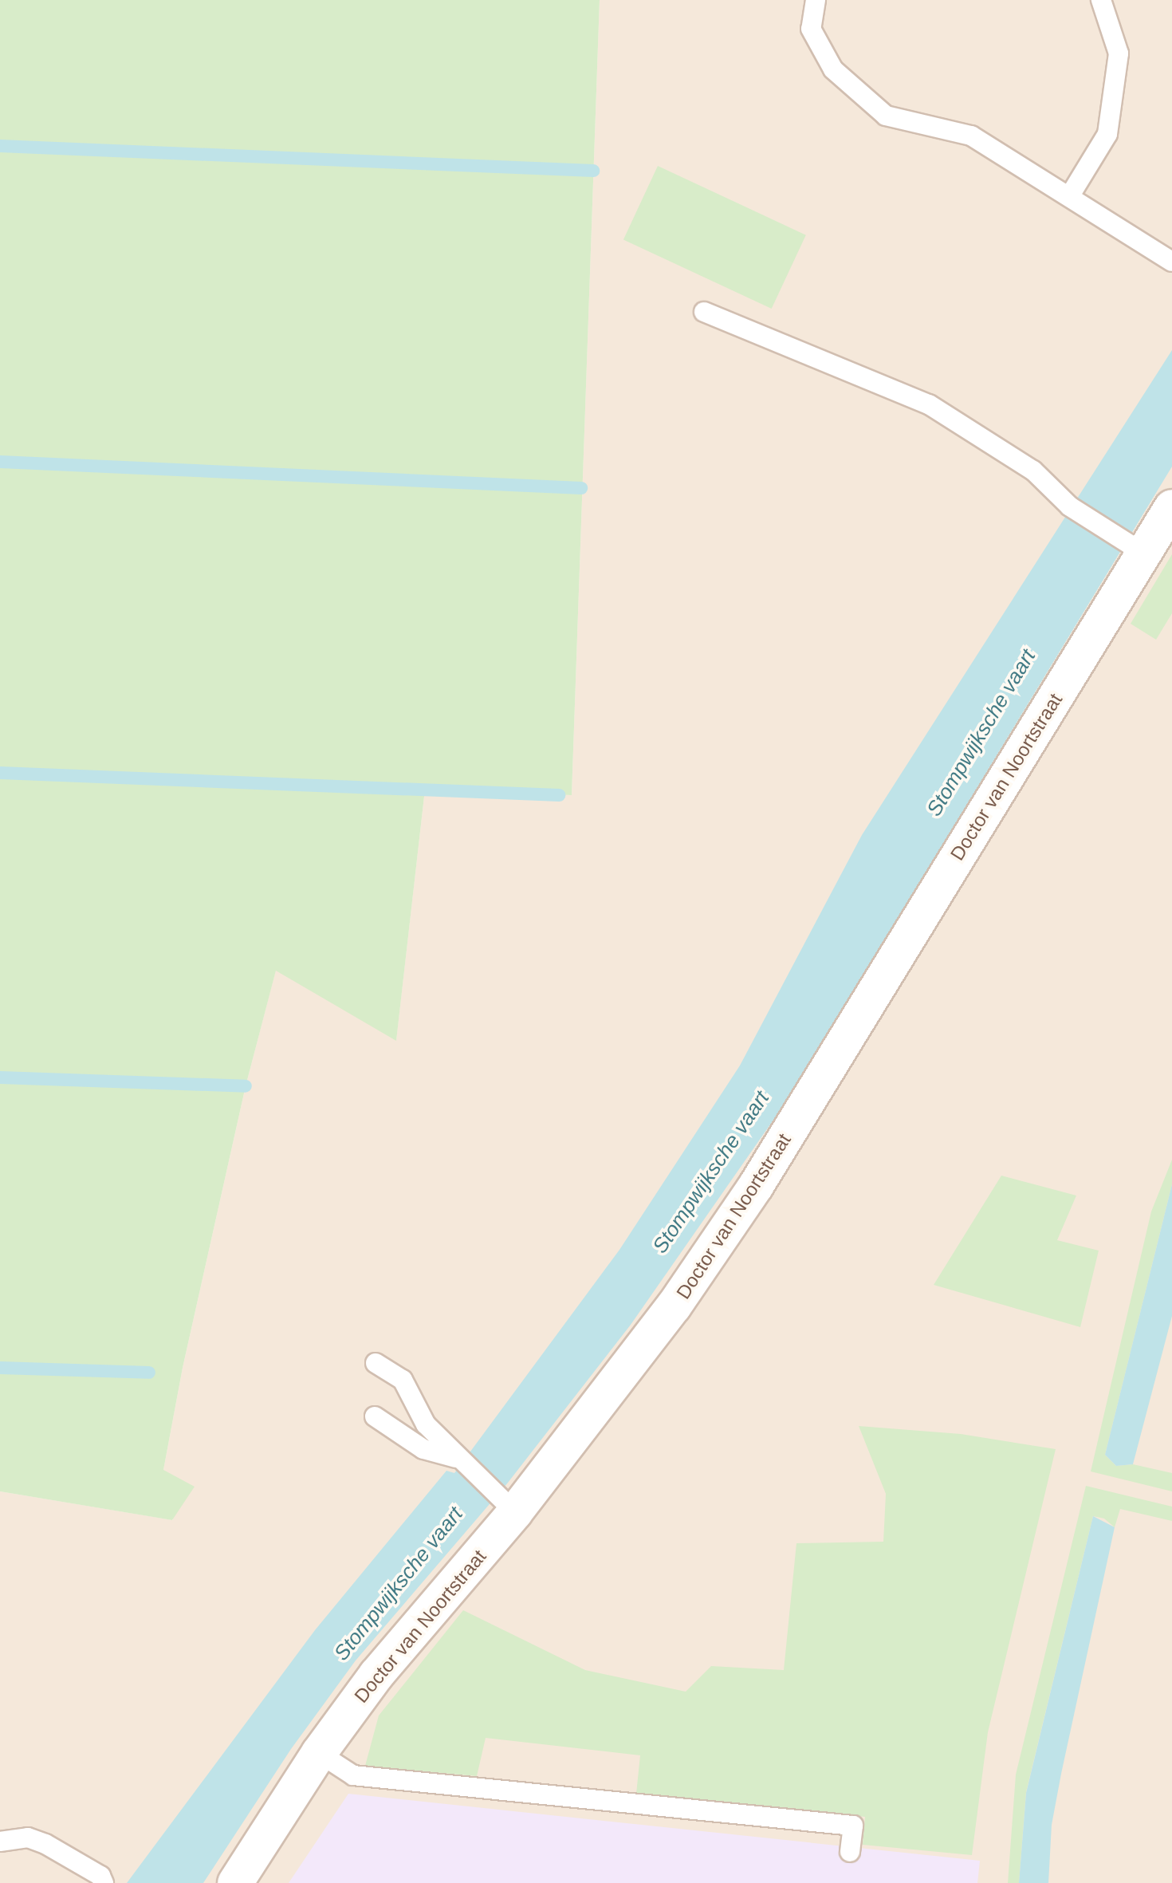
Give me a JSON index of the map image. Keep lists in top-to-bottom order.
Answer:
{
  "streets": {
    "street": ["Doctor van Noortstraat"]
  },
  "water": ["Stompwijksche vaart"]
}
